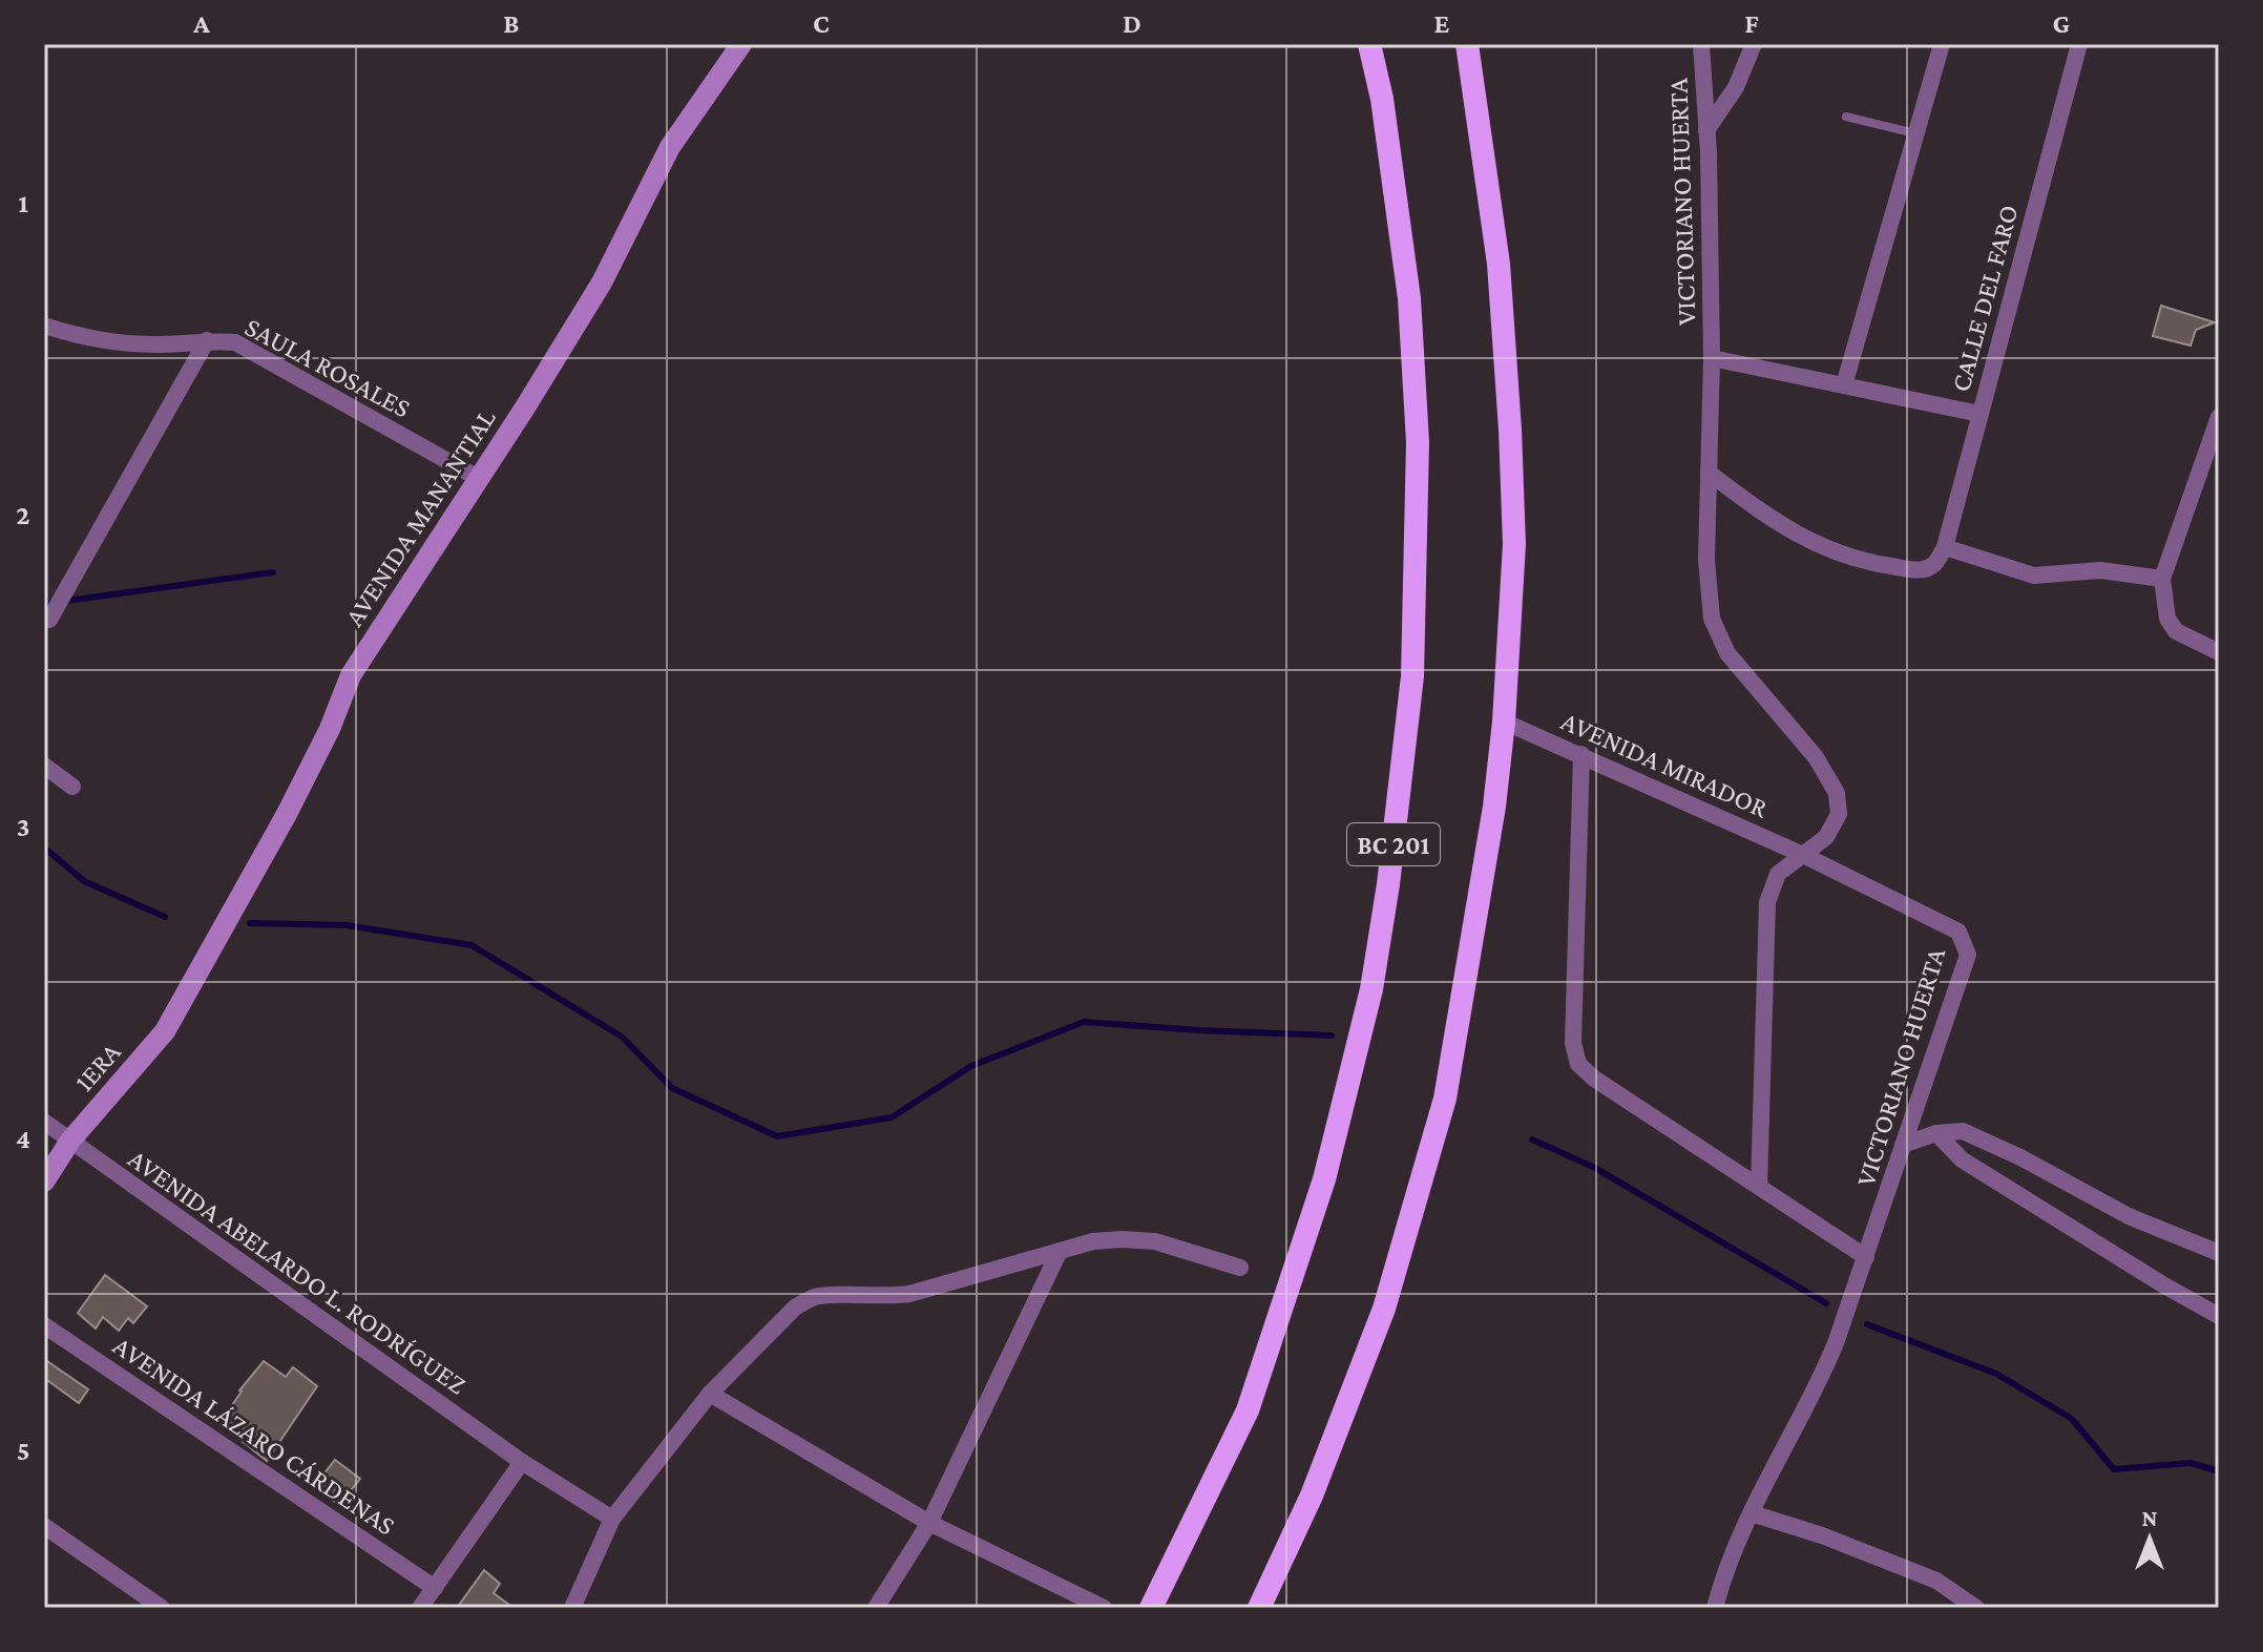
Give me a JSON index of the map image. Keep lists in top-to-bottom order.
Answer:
{
  "streets": {
    "highway": ["BC 201"],
    "main road": ["AVENIDA MANANTIAL", "1ERA"],
    "street": [
      "VICTORIANO HUERTA",
      "CALLE DEL FARO",
      "SAULA ROSALES",
      "AVENIDA MIRADOR",
      "AVENIDA ABELARDO L. RODRÍGUEZ",
      "AVENIDA LÁZARO CÁRDENAS"
    ]
  },
  "crossings": [
    ["VICTORIANO HUERTA", "CALLE DEL FARO"],
    ["VICTORIANO HUERTA", "AVENIDA MIRADOR"],
    ["SAULA ROSALES", "AVENIDA MANANTIAL"],
    ["AVENIDA MANANTIAL", "1ERA"],
    ["1ERA", "AVENIDA ABELARDO L. RODRÍGUEZ"]
  ],
  "north": "top",
  "grid": {
    "columns": [
      "A",
      "B",
      "C",
      "D",
      "E",
      "F",
      "G"
    ],
    "rows": [
      "1",
      "2",
      "3",
      "4",
      "5"
    ]
  }
}
